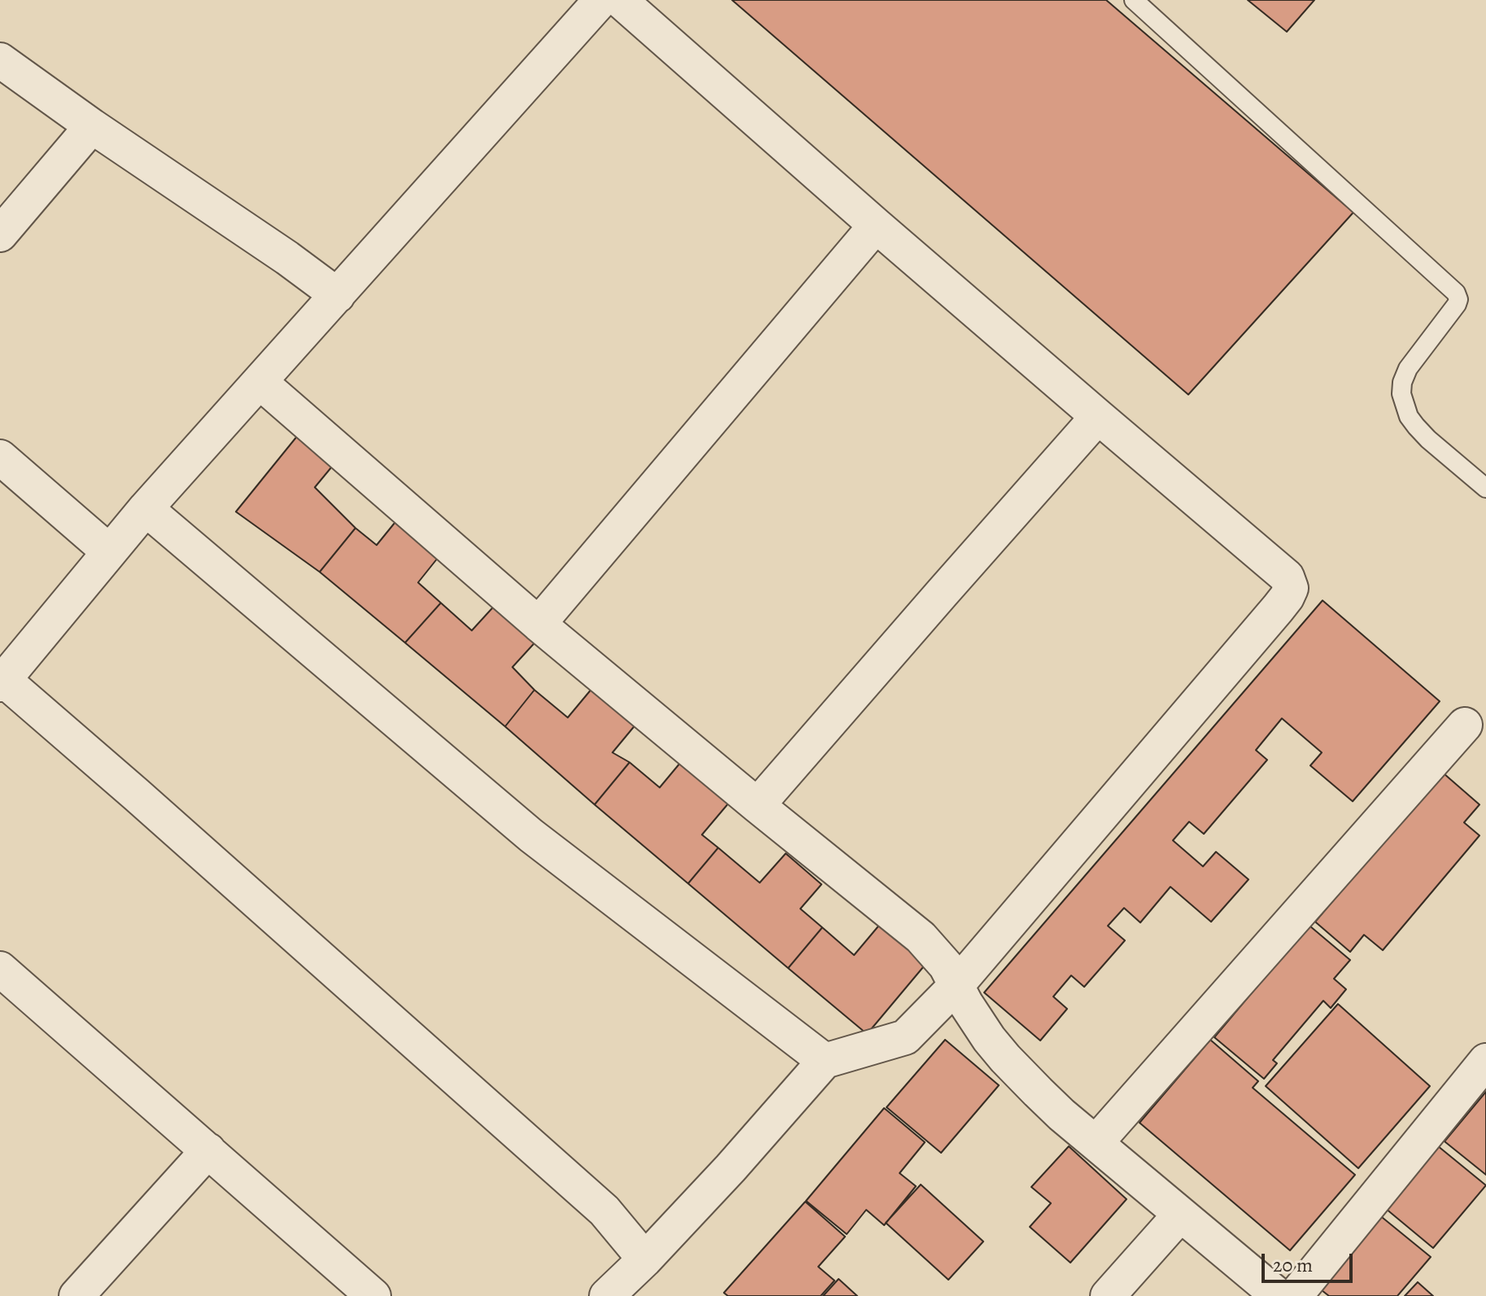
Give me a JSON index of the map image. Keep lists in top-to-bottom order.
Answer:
{
  "scale_bar": "20 m"
}
